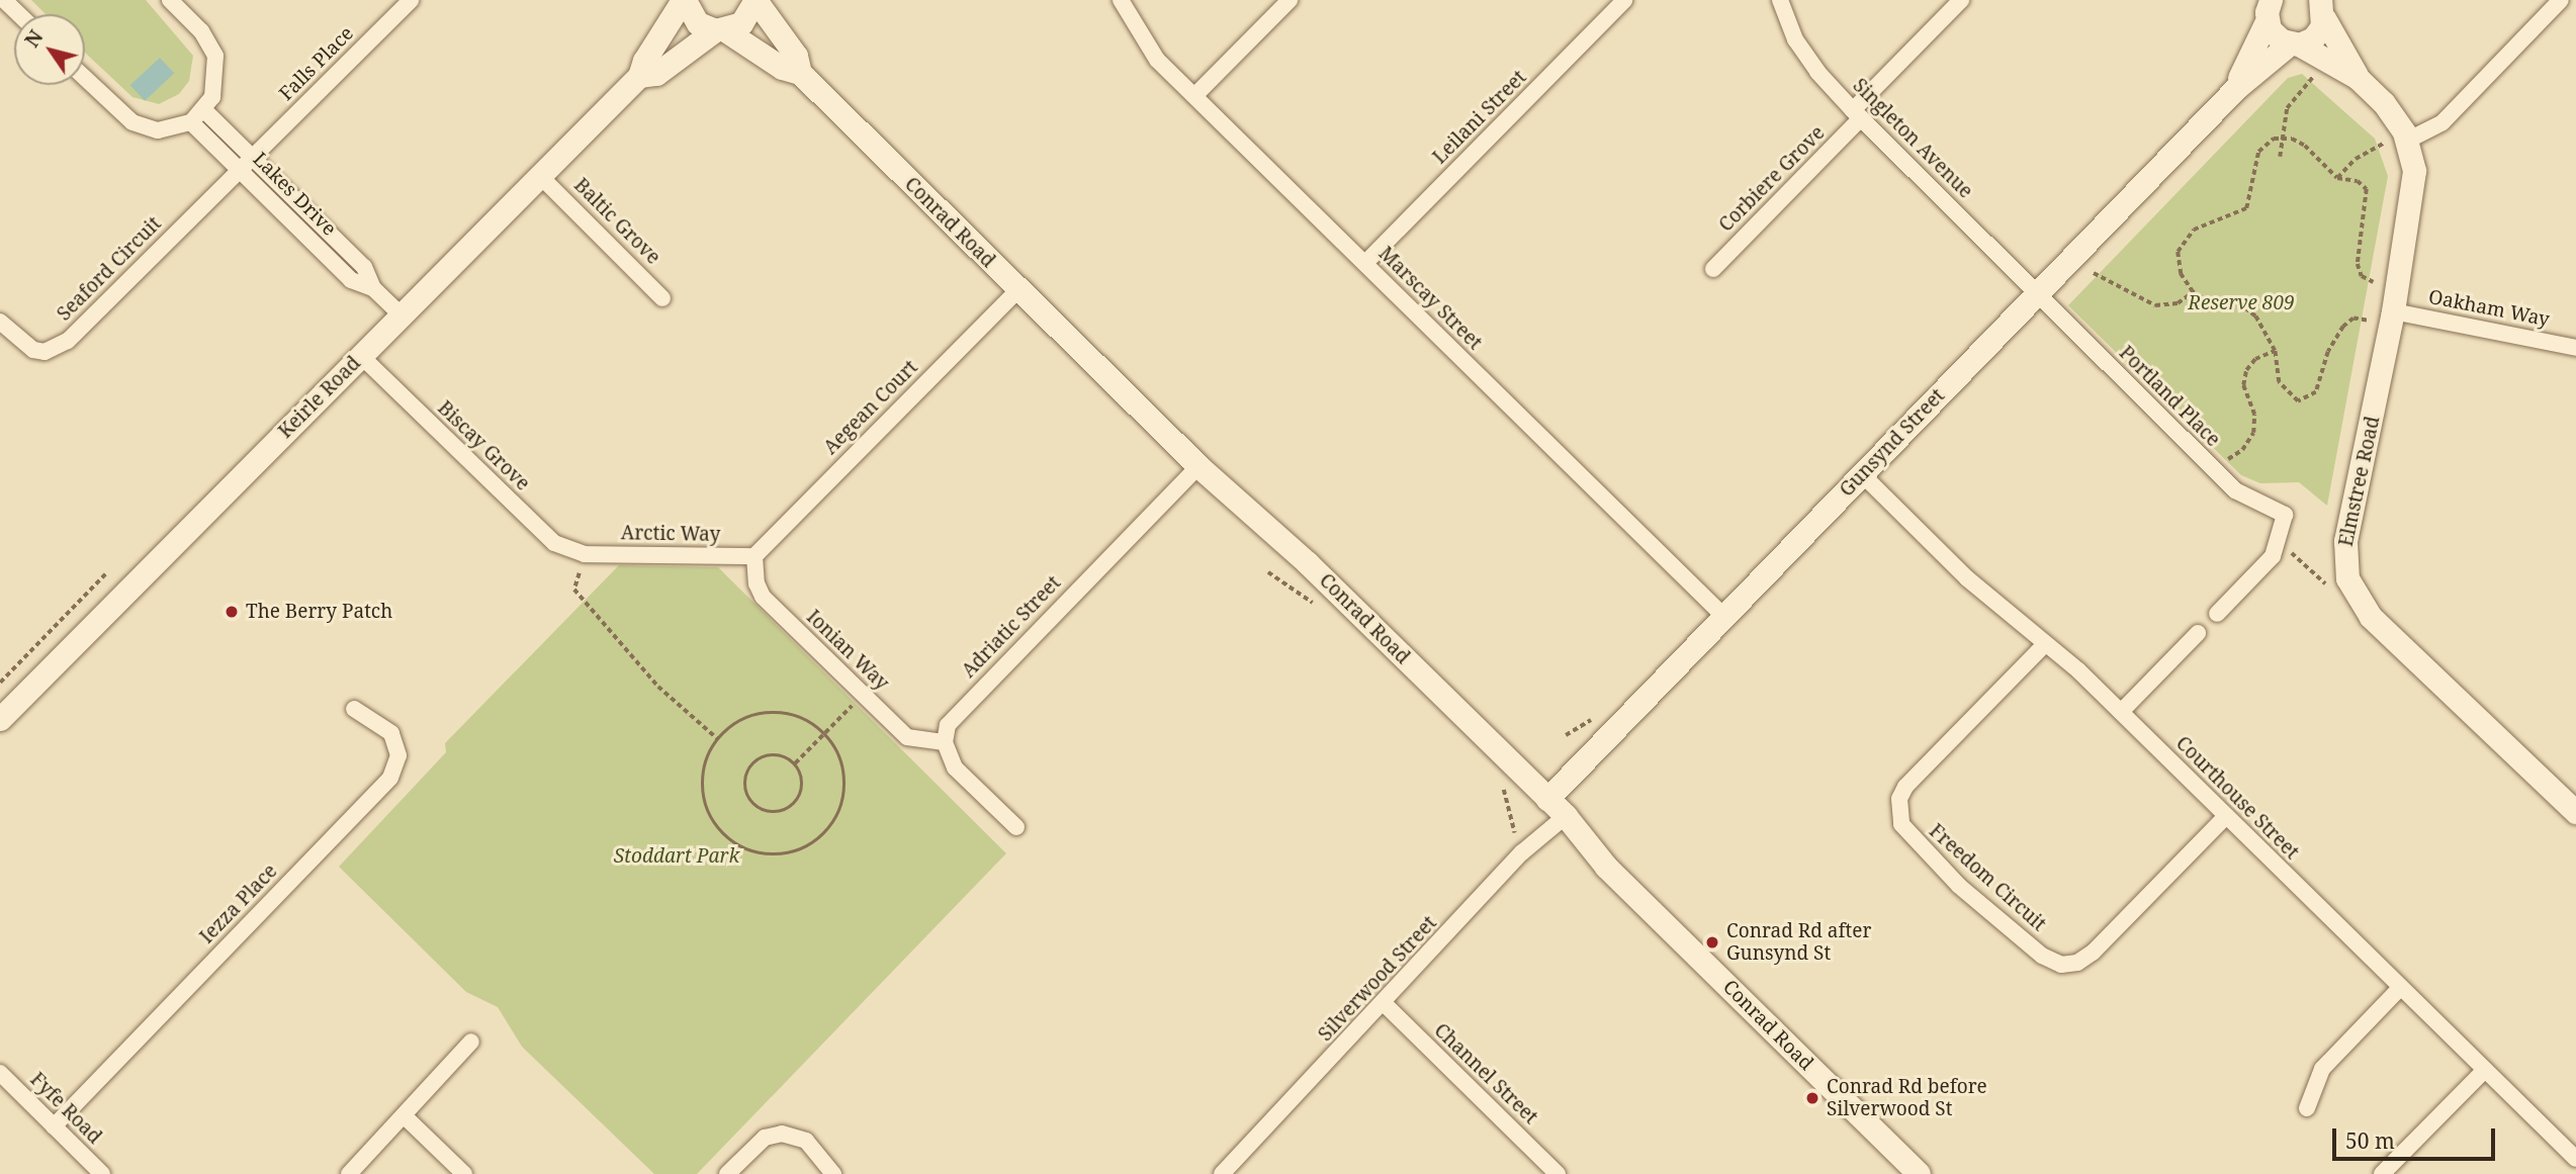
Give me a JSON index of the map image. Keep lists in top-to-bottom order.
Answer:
{
  "streets": {
    "street": [
      "Falls Place",
      "Leilani Street",
      "Singleton Avenue",
      "Corbiere Grove",
      "Lakes Drive",
      "Baltic Grove",
      "Conrad Road",
      "Seaford Circuit",
      "Marscay Street",
      "Oakham Way",
      "Portland Place",
      "Keirle Road",
      "Aegean Court",
      "Gunsynd Street",
      "Biscay Grove",
      "Elmstree Road",
      "Arctic Way",
      "Adriatic Street",
      "Ionian Way",
      "Courthouse Street",
      "Freedom Circuit",
      "Iezza Place",
      "Silverwood Street",
      "Channel Street",
      "Fyfe Road"
    ]
  },
  "crossings": [
    ["Falls Place", "Lakes Drive"],
    ["Falls Place", "Seaford Circuit"],
    ["Leilani Street", "Marscay Street"],
    ["Singleton Avenue", "Corbiere Grove"],
    ["Singleton Avenue", "Portland Place"],
    ["Singleton Avenue", "Gunsynd Street"],
    ["Lakes Drive", "Seaford Circuit"],
    ["Lakes Drive", "Keirle Road"],
    ["Baltic Grove", "Keirle Road"],
    ["Conrad Road", "Keirle Road"],
    ["Conrad Road", "Aegean Court"],
    ["Conrad Road", "Gunsynd Street"],
    ["Conrad Road", "Adriatic Street"],
    ["Conrad Road", "Silverwood Street"],
    ["Marscay Street", "Gunsynd Street"],
    ["Oakham Way", "Elmstree Road"],
    ["Portland Place", "Gunsynd Street"],
    ["Keirle Road", "Biscay Grove"],
    ["Aegean Court", "Arctic Way"],
    ["Aegean Court", "Ionian Way"],
    ["Gunsynd Street", "Elmstree Road"],
    ["Gunsynd Street", "Courthouse Street"],
    ["Biscay Grove", "Arctic Way"],
    ["Arctic Way", "Ionian Way"],
    ["Adriatic Street", "Ionian Way"],
    ["Courthouse Street", "Freedom Circuit"],
    ["Iezza Place", "Fyfe Road"],
    ["Silverwood Street", "Channel Street"]
  ],
  "parks": ["Reserve 809", "Stoddart Park"],
  "places": ["The Berry Patch", "Conrad Rd after Gunsynd St", "Conrad Rd before Silverwood St"],
  "scale_bar": "50 m",
  "north": "top left"
}
